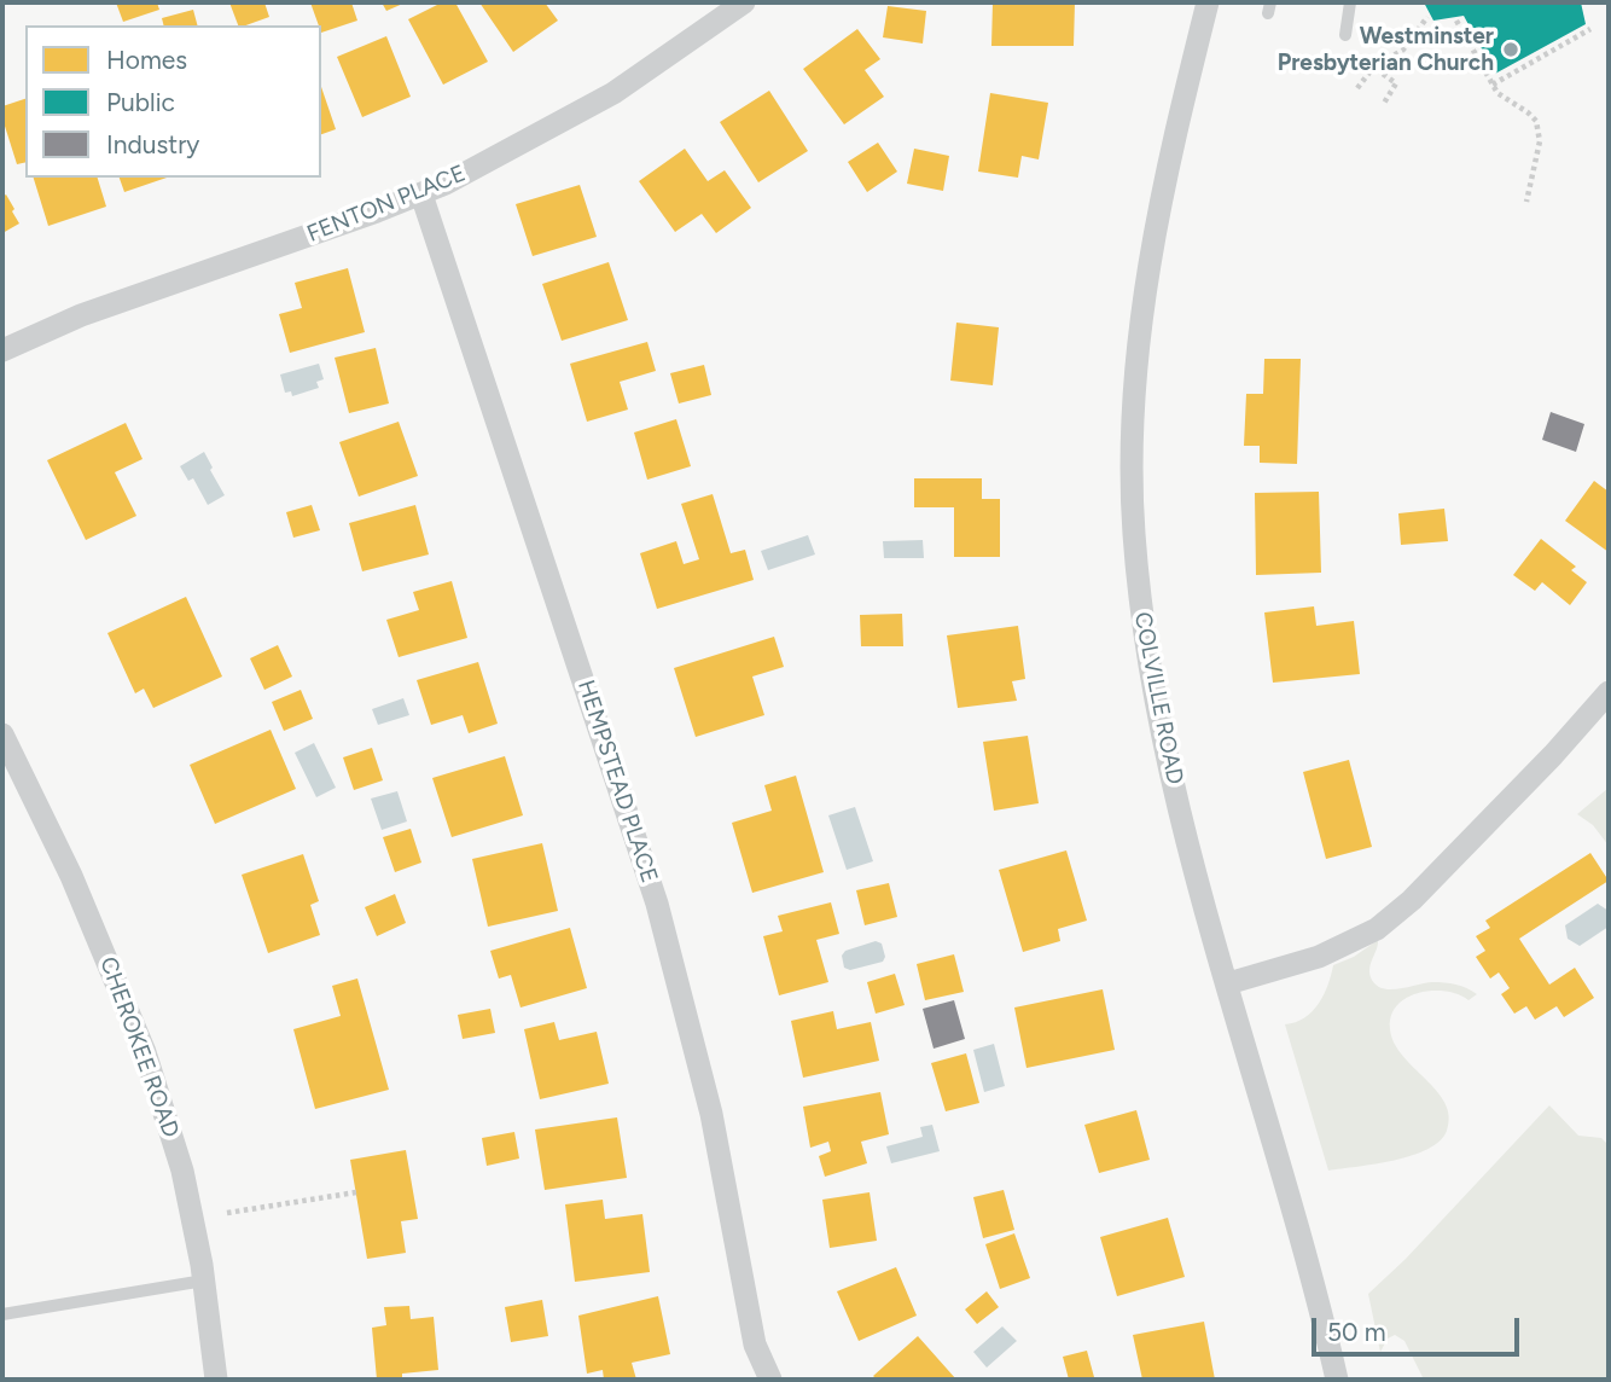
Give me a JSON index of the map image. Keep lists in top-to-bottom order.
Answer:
{
  "streets": {
    "street": [
      "FENTON PLACE",
      "COLVILLE ROAD",
      "HEMPSTEAD PLACE",
      "CHEROKEE ROAD"
    ]
  },
  "crossings": [
    ["FENTON PLACE", "HEMPSTEAD PLACE"]
  ],
  "places": ["Westminster Presbyterian Church"],
  "legend": ["Homes", "Public", "Industry"],
  "scale_bar": "50 m"
}
